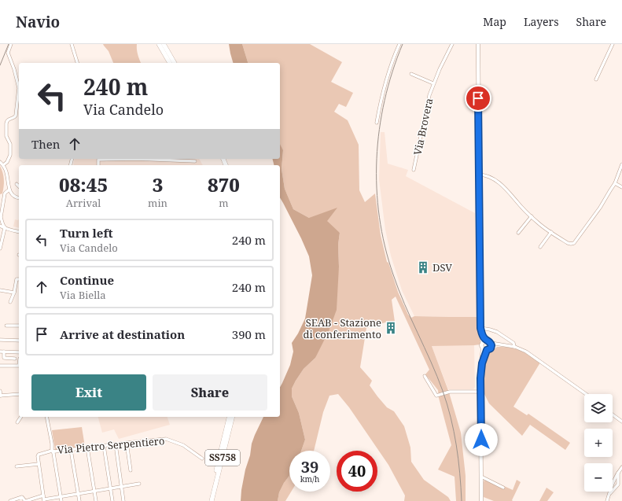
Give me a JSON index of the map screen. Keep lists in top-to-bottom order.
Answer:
{
  "streets": {
    "highway": ["SS758"],
    "street": ["Via Brovera", "Via Pietro Serpentiero"]
  },
  "places": {
    "building": ["DSV", "SEAB - Stazione di conferimento"]
  },
  "page": {
    "header": "Navio",
    "nav": ["Map", "Layers", "Share"],
    "turn": ["240 m", "Via Candelo"],
    "then": "Then",
    "eta": [
      "08:45",
      "Arrival",
      "3",
      "min",
      "870",
      "m"
    ],
    "list": [
      {
        "name": "Turn left",
        "note": "Via Candelo",
        "value": "240 m"
      },
      {
        "name": "Continue",
        "note": "Via Biella",
        "value": "240 m"
      },
      {
        "name": "Arrive at destination",
        "value": "390 m"
      }
    ],
    "buttons": ["Exit", "Share"],
    "map_buttons": ["+", "−"],
    "speed": "39 km/h",
    "limit": "40"
  }
}
